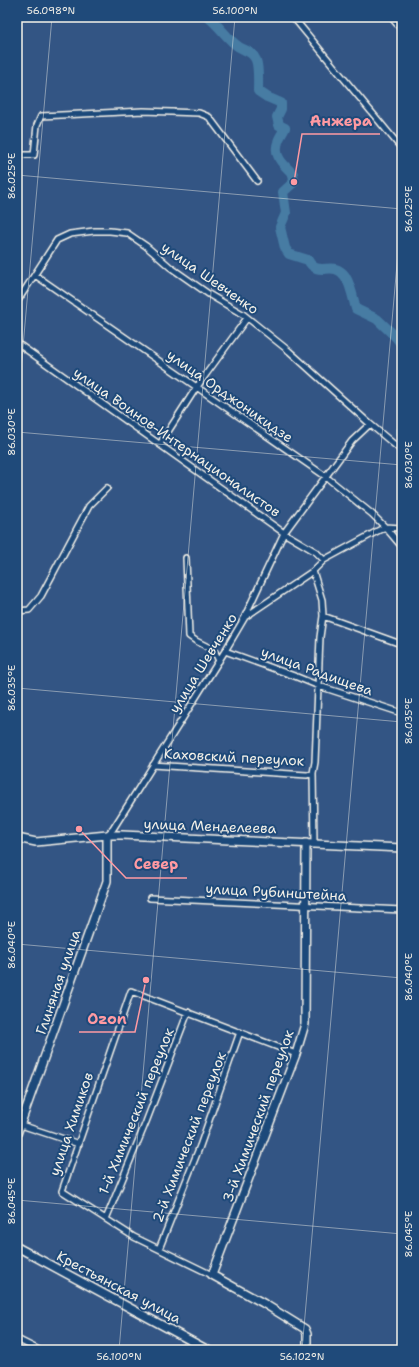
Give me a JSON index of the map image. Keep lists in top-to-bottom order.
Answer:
{
  "streets": {
    "street": [
      "улица Шевченко",
      "улица Орджоникидзе",
      "улица Воинов-Интернационалистов",
      "улица Радищева",
      "Каховский переулок",
      "улица Менделеева",
      "улица Рубинштейна",
      "Глиняная улица",
      "1-й Химический переулок",
      "3-й Химический переулок",
      "улица Химиков",
      "2-й Химический переулок",
      "Крестьянская улица"
    ]
  },
  "crossings": [
    ["улица Шевченко", "улица Орджоникидзе"],
    ["улица Шевченко", "улица Воинов-Интернационалистов"],
    ["улица Шевченко", "улица Радищева"],
    ["улица Шевченко", "Каховский переулок"],
    ["улица Шевченко", "улица Менделеева"],
    ["улица Шевченко", "Глиняная улица"],
    ["улица Менделеева", "Глиняная улица"],
    ["улица Менделеева", "3-й Химический переулок"],
    ["улица Рубинштейна", "3-й Химический переулок"],
    ["1-й Химический переулок", "улица Химиков"],
    ["3-й Химический переулок", "улица Химиков"],
    ["улица Химиков", "2-й Химический переулок"]
  ],
  "places": ["Анжера", "Север", "Ozon"],
  "coordinates": [
    "56.098°N",
    "56.100°N",
    "86.025°E",
    "86.030°E",
    "86.035°E",
    "86.040°E",
    "86.045°E",
    "56.102°N"
  ]
}
